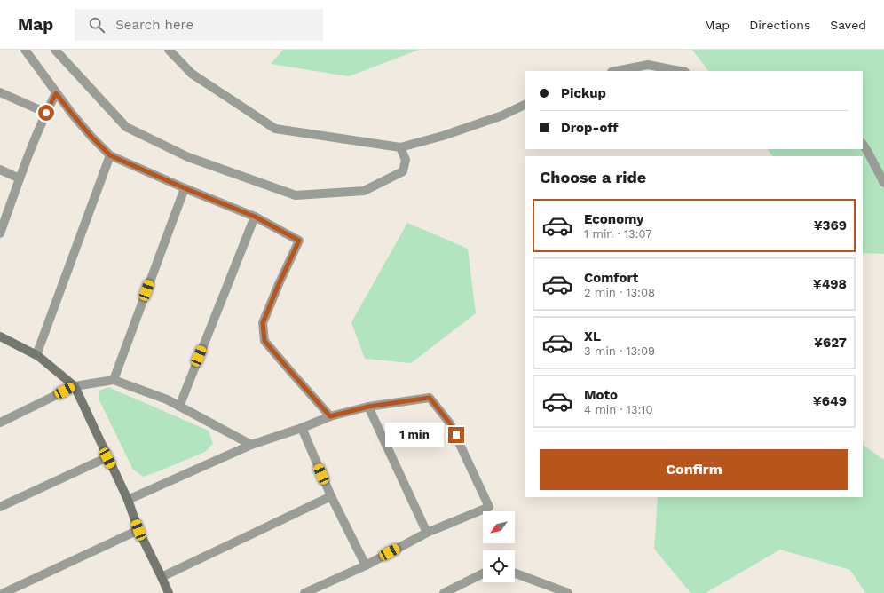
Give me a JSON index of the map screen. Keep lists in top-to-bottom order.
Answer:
{
  "north": "bottom left",
  "page": {
    "header": "Map",
    "search": "Search here",
    "nav": ["Map", "Directions", "Saved"],
    "banner": ["Pickup", "Drop-off"],
    "heading": "Choose a ride",
    "list": [
      {
        "name": "Economy",
        "note": "1 min · 13:07",
        "value": "¥369"
      },
      {
        "name": "Comfort",
        "note": "2 min · 13:08",
        "value": "¥498"
      },
      {
        "name": "XL",
        "note": "3 min · 13:09",
        "value": "¥627"
      },
      {
        "name": "Moto",
        "note": "4 min · 13:10",
        "value": "¥649"
      }
    ],
    "bubble": "1 min",
    "buttons": "Confirm"
  }
}
